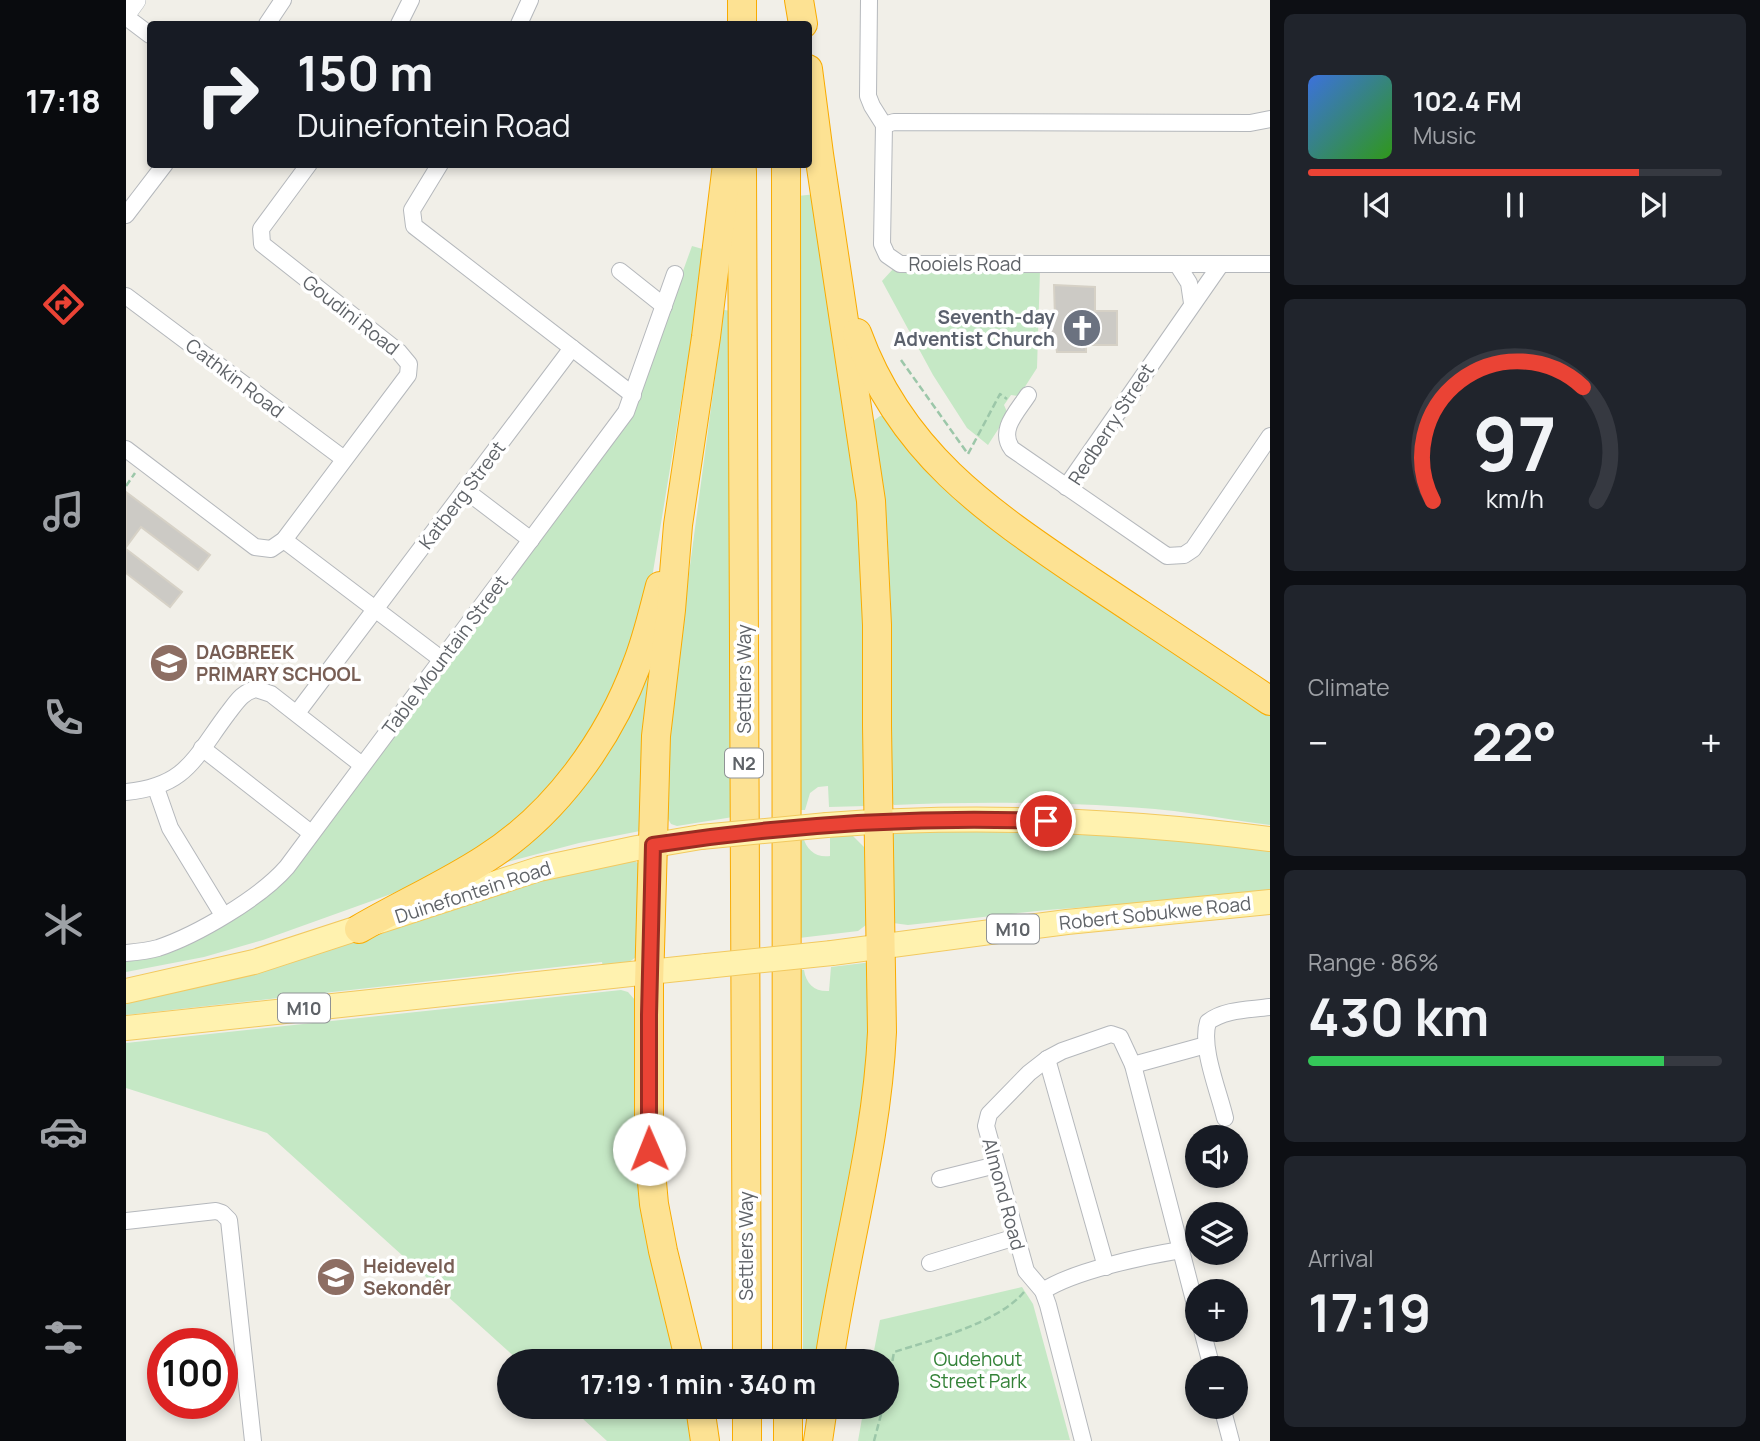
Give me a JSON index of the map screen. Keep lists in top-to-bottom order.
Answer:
{
  "streets": {
    "highway": ["Settlers Way", "N2"],
    "main road": ["Duinefontein Road", "Robert Sobukwe Road", "M10"],
    "street": [
      "Rooiels Road",
      "Goudini Road",
      "Cathkin Road",
      "Redberry Street",
      "Katberg Street",
      "Table Mountain Street",
      "Almond Road"
    ]
  },
  "crossings": [
    ["Rooiels Road", "Redberry Street"],
    ["Goudini Road", "Cathkin Road"],
    ["Robert Sobukwe Road", "M10"]
  ],
  "parks": ["Oudehout Street Park"],
  "places": {
    "church": ["Seventh-day Adventist Church"],
    "school or university": ["DAGBREEK PRIMARY SCHOOL", "Heideveld Sekondêr"]
  },
  "page": {
    "tabs": "17:18",
    "turn": ["150 m", "Duinefontein Road"],
    "song": ["102.4 FM", "Music"],
    "tile": [
      "Climate",
      ["Range · 86%", "430 km"],
      ["Arrival", "17:19"]
    ],
    "heat": ["−", "22°", "+"],
    "map_buttons": ["+", "−"],
    "limit": "100",
    "trip": "17:19 · 1 min · 340 m",
    "gauge": ["97", "km/h"]
  }
}
